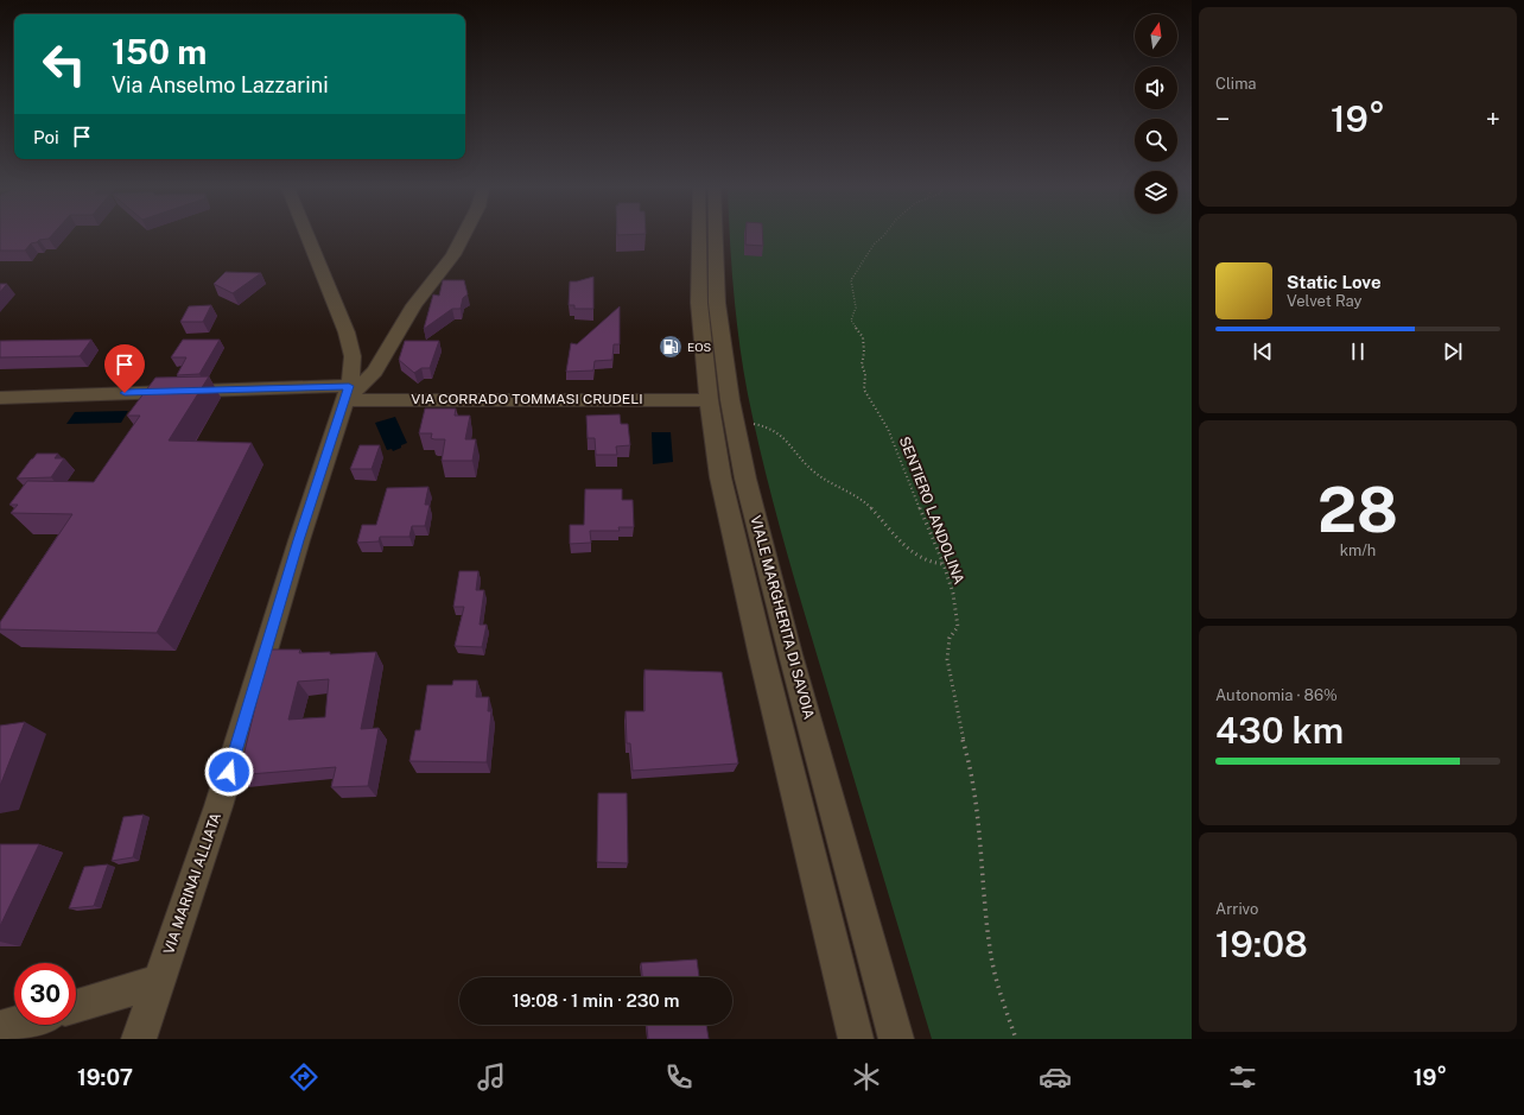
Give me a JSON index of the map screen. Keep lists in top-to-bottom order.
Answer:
{
  "streets": {
    "street": ["VIA CORRADO TOMMASI CRUDELI", "VIALE MARGHERITA DI SAVOIA", "VIA MARINAI ALLIATA"],
    "path": ["SENTIERO LANDOLINA"]
  },
  "crossings": [
    ["VIA CORRADO TOMMASI CRUDELI", "VIALE MARGHERITA DI SAVOIA"],
    ["VIA CORRADO TOMMASI CRUDELI", "VIA MARINAI ALLIATA"]
  ],
  "places": {
    "fuel station": ["EOS"]
  },
  "north": "top",
  "page": {
    "tile": [
      "Clima",
      ["28", "km/h"],
      ["Autonomia · 86%", "430 km"],
      ["Arrivo", "19:08"]
    ],
    "turn": ["150 m", "Via Anselmo Lazzarini"],
    "heat": ["−", "19°", "+"],
    "then": "Poi",
    "song": ["Static Love", "Velvet Ray"],
    "limit": "30",
    "trip": "19:08 · 1 min · 230 m",
    "tabs": ["19:07", "19°"]
  }
}
